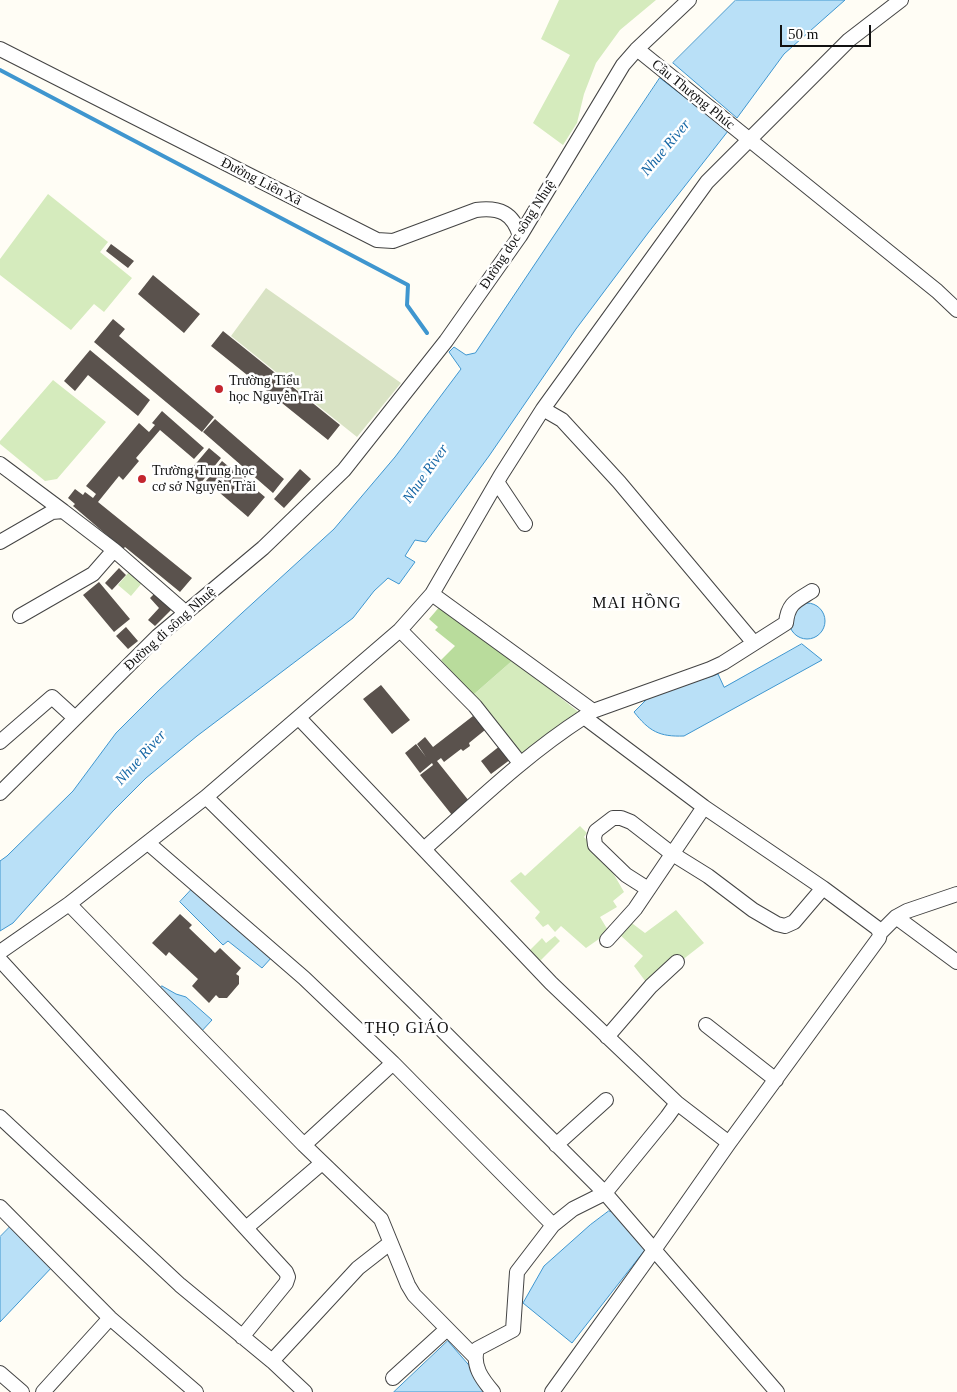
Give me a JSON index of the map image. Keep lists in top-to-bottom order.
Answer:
{
  "streets": {
    "street": [
      "Cầu Thượng Phúc",
      "Đường Liên Xã",
      "Đường dọc sông Nhuệ",
      "Đường đi sông Nhuệ"
    ]
  },
  "crossings": [
    ["Cầu Thượng Phúc", "Đường dọc sông Nhuệ"],
    ["Đường Liên Xã", "Đường dọc sông Nhuệ"],
    ["Đường dọc sông Nhuệ", "Đường đi sông Nhuệ"]
  ],
  "districts": ["MAI HỒNG", "THỌ GIÁO"],
  "water": ["Nhue River"],
  "places": ["Trường Tiểu học Nguyễn Trãi", "Trường Trung học cơ sở Nguyễn Trãi"],
  "scale_bar": "50 m"
}
